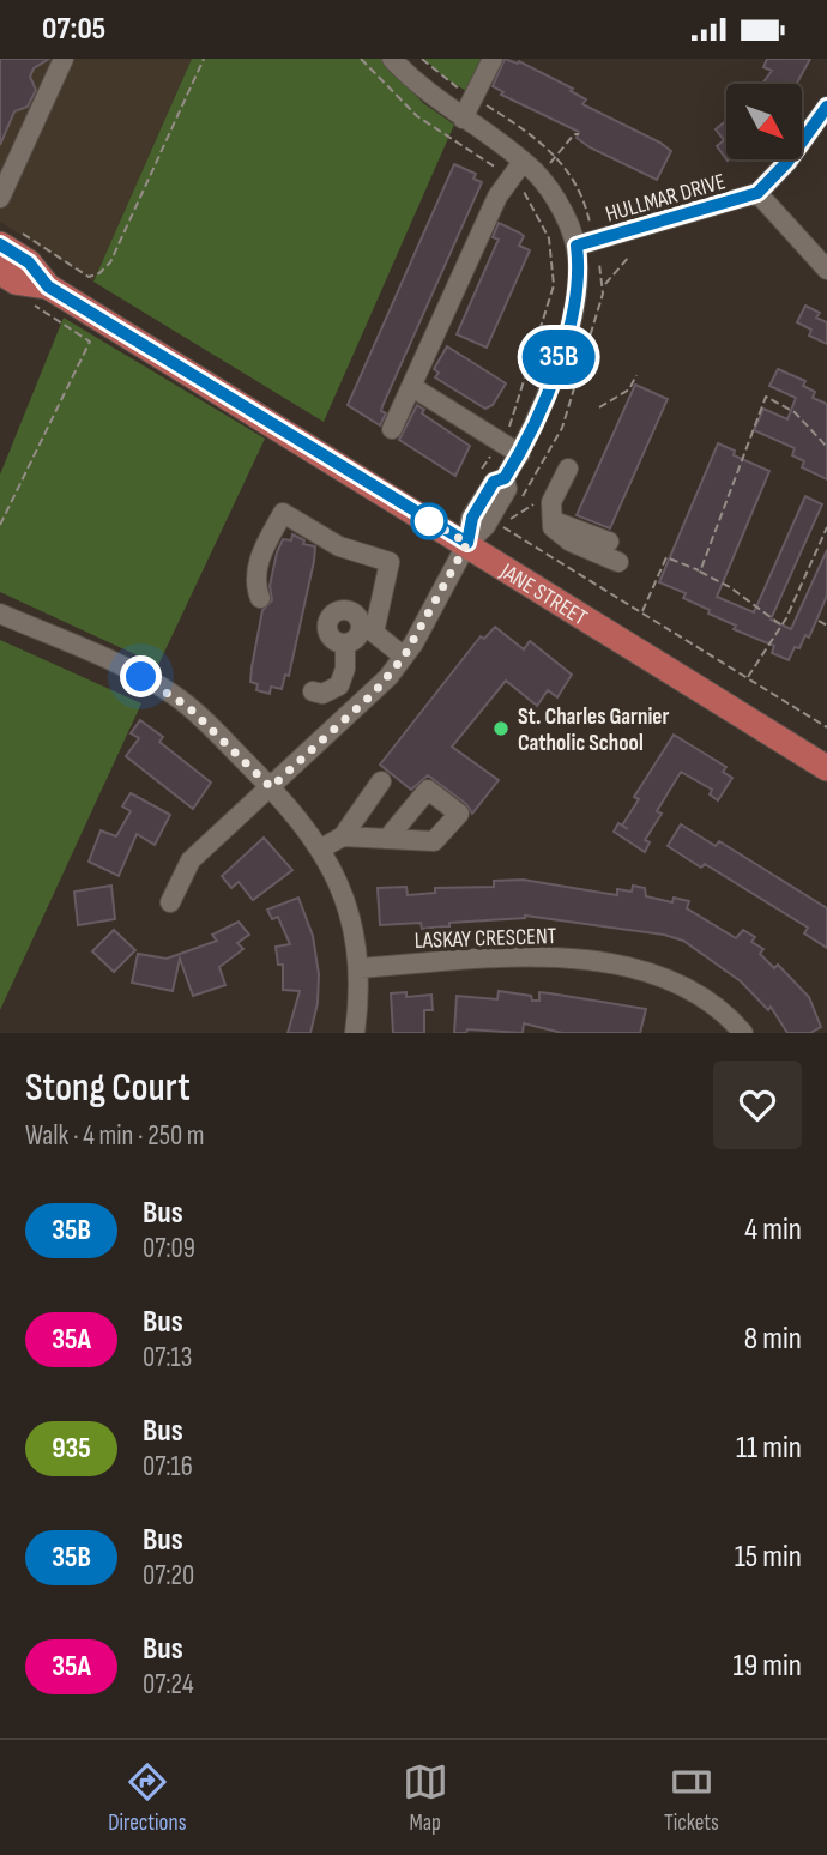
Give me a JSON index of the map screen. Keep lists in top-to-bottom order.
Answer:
{
  "streets": {
    "main road": ["JANE STREET"],
    "street": ["HULLMAR DRIVE", "LASKAY CRESCENT"]
  },
  "places": ["St. Charles Garnier Catholic School"],
  "lines": ["bus line 35B"],
  "north": "bottom right",
  "page": {
    "status": "07:05",
    "on_map": "35B",
    "heading": ["Stong Court", "Walk · 4 min · 250 m"],
    "list": [
      {
        "mark": "35B",
        "name": "Bus",
        "note": "07:09",
        "value": "4 min"
      },
      {
        "mark": "35A",
        "name": "Bus",
        "note": "07:13",
        "value": "8 min"
      },
      {
        "mark": "935",
        "name": "Bus",
        "note": "07:16",
        "value": "11 min"
      },
      {
        "mark": "35B",
        "name": "Bus",
        "note": "07:20",
        "value": "15 min"
      },
      {
        "mark": "35A",
        "name": "Bus",
        "note": "07:24",
        "value": "19 min"
      }
    ],
    "tabs": ["Directions", "Map", "Tickets"]
  }
}
